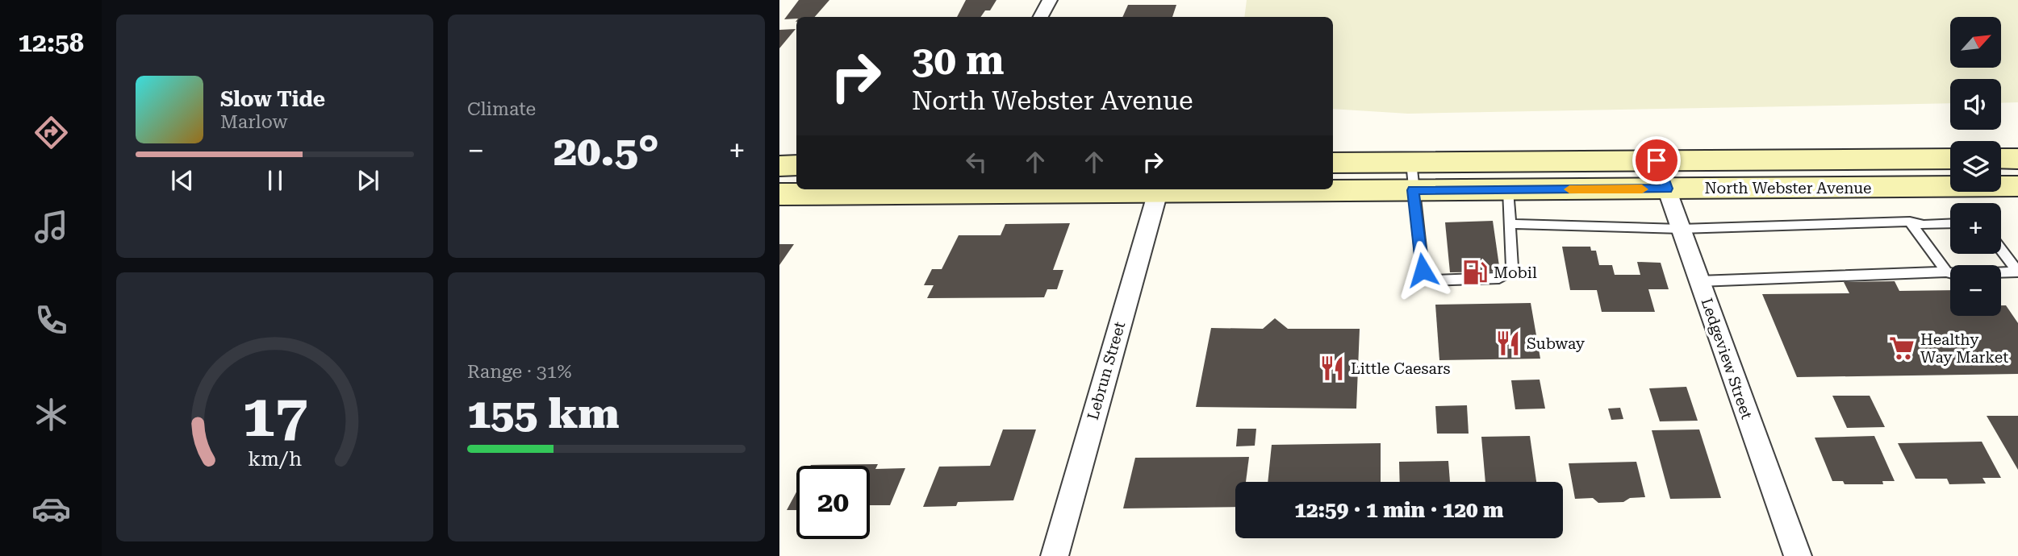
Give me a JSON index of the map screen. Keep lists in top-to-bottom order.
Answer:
{
  "streets": {
    "main road": ["North Webster Avenue"],
    "street": ["Ledgeview Street", "Lebrun Street"]
  },
  "crossings": [
    ["North Webster Avenue", "Ledgeview Street"]
  ],
  "places": {
    "fuel station": ["Mobil"],
    "restaurant": ["Subway", "Little Caesars"],
    "supermarket": ["Healthy Way Market"]
  },
  "north": "top right",
  "page": {
    "tabs": "12:58",
    "tile": [
      "Climate",
      ["Range · 31%", "155 km"]
    ],
    "map_buttons": ["+", "−"],
    "turn": ["30 m", "North Webster Avenue"],
    "song": ["Slow Tide", "Marlow"],
    "heat": ["−", "20.5°", "+"],
    "limit": "20",
    "trip": "12:59 · 1 min · 120 m",
    "gauge": ["17", "km/h"]
  }
}
